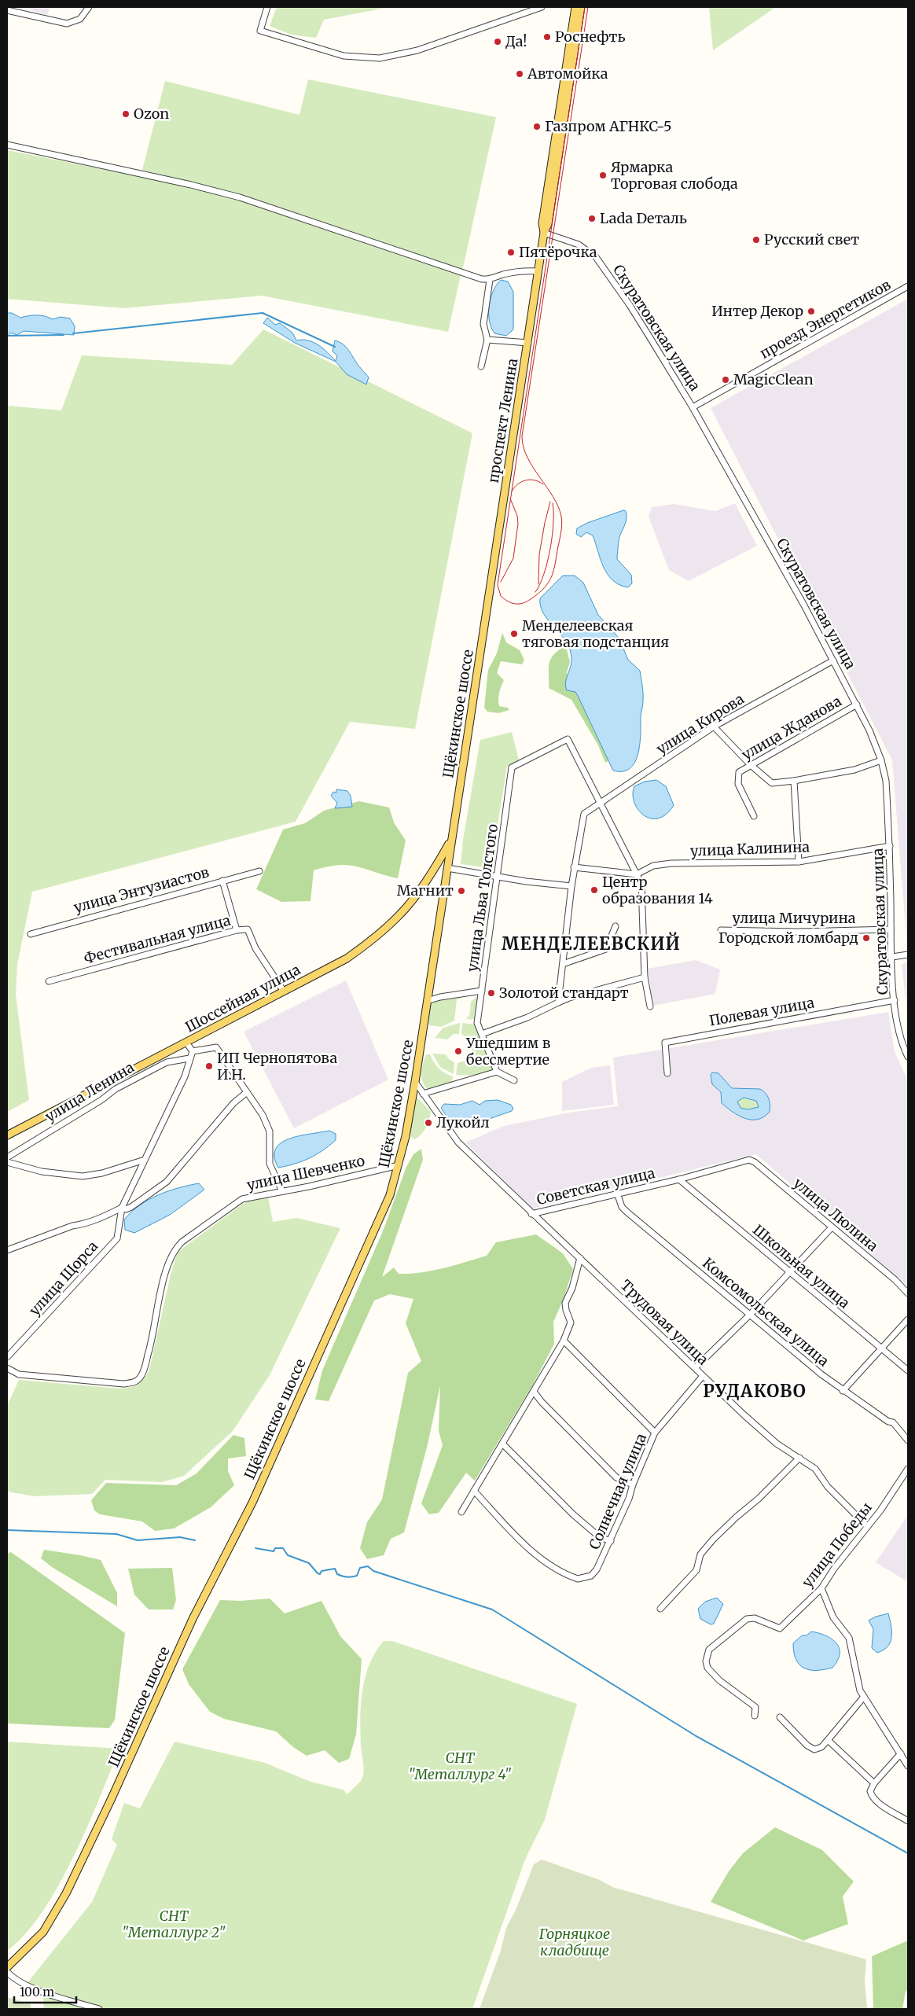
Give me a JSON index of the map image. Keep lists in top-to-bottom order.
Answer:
{
  "streets": {
    "main road": ["проспект Ленина", "Щёкинское шоссе", "Шоссейная улица"],
    "street": [
      "проезд Энергетиков",
      "Скуратовская улица",
      "улица Кирова",
      "улица Жданова",
      "улица Калинина",
      "улица Энтузиастов",
      "улица Льва Толстого",
      "улица Мичурина",
      "Фестивальная улица",
      "Полевая улица",
      "улица Ленина",
      "улица Шевченко",
      "Советская улица",
      "улица Люлина",
      "Школьная улица",
      "улица Щорса",
      "Комсомольская улица",
      "Трудовая улица",
      "Солнечная улица",
      "улица Победы"
    ]
  },
  "crossings": [
    ["проезд Энергетиков", "Скуратовская улица"],
    ["Скуратовская улица", "проспект Ленина"],
    ["Скуратовская улица", "улица Кирова"],
    ["Скуратовская улица", "улица Жданова"],
    ["Скуратовская улица", "улица Калинина"],
    ["Скуратовская улица", "улица Мичурина"],
    ["Скуратовская улица", "Полевая улица"],
    ["проспект Ленина", "Щёкинское шоссе"],
    ["Щёкинское шоссе", "Шоссейная улица"],
    ["Щёкинское шоссе", "улица Шевченко"],
    ["Щёкинское шоссе", "Советская улица"],
    ["улица Кирова", "улица Льва Толстого"],
    ["Фестивальная улица", "Шоссейная улица"],
    ["Советская улица", "улица Люлина"],
    ["Советская улица", "Школьная улица"],
    ["Советская улица", "Комсомольская улица"],
    ["Советская улица", "Трудовая улица"],
    ["Трудовая улица", "Солнечная улица"],
    ["Трудовая улица", "улица Победы"]
  ],
  "districts": ["МЕНДЕЛЕЕВСКИЙ", "РУДАКОВО"],
  "parks": ["СНТ \"Металлург 4\"", "СНТ \"Металлург 2\"", "Горняцкое кладбище"],
  "places": [
    "Роснефть",
    "Да!",
    "Автомойка",
    "Ozon",
    "Газпром АГНКС-5",
    "Ярмарка Торговая слобода",
    "Lada Dеталь",
    "Русский свет",
    "Пятёрочка",
    "Интер Декор",
    "MagicClean",
    "Менделеевская тяговая подстанция",
    "Центр образования 14",
    "Магнит",
    "Городской ломбард",
    "Золотой стандарт",
    "Ушедшим в бессмертие",
    "ИП Чернопятова И.Н.",
    "Лукойл"
  ],
  "scale_bar": "100 m"
}
